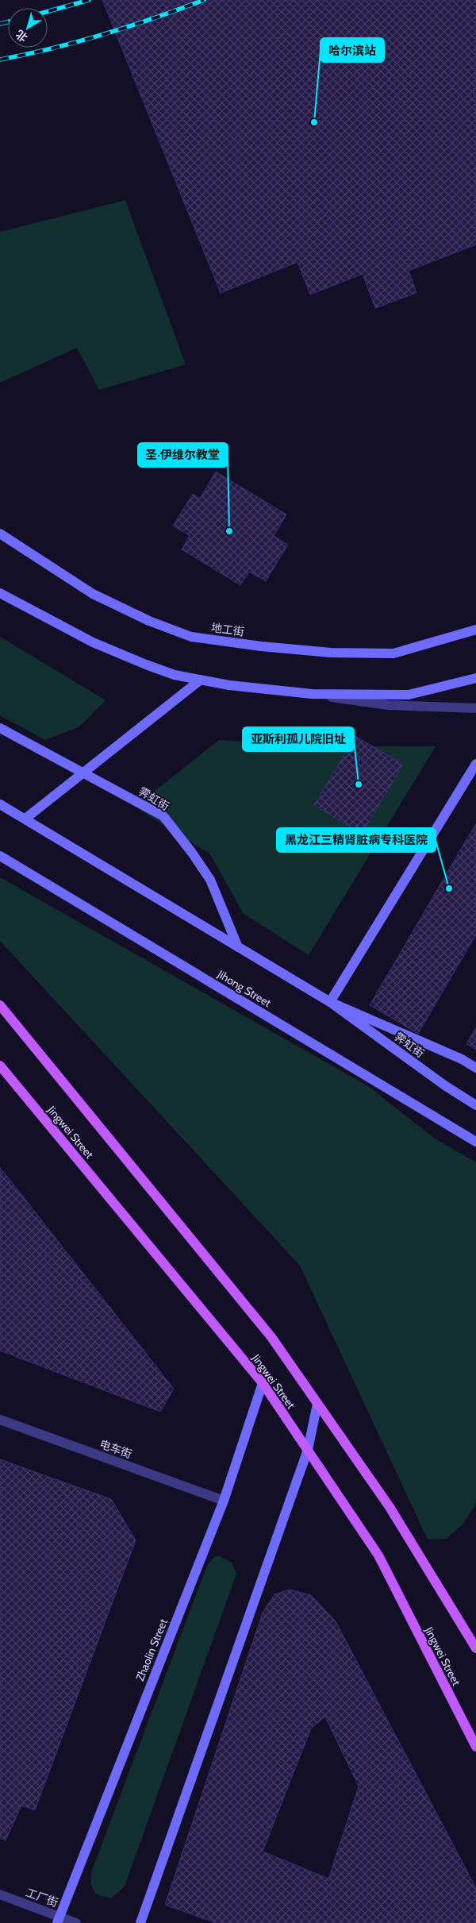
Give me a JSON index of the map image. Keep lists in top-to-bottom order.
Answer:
{
  "streets": {
    "main road": [
      "地工街",
      "霁虹街",
      "Jihong Street",
      "Jingwei Street",
      "Zhaolin Street"
    ],
    "street": ["电车街", "工厂街"]
  },
  "crossings": [
    ["Jingwei Street", "Zhaolin Street"],
    ["电车街", "Zhaolin Street"],
    ["Zhaolin Street", "工厂街"]
  ],
  "places": [
    "哈尔滨站",
    "圣·伊维尔教堂",
    "亚斯利孤儿院旧址",
    "黑龙江三精肾脏病专科医院"
  ],
  "north": "bottom left"
}
